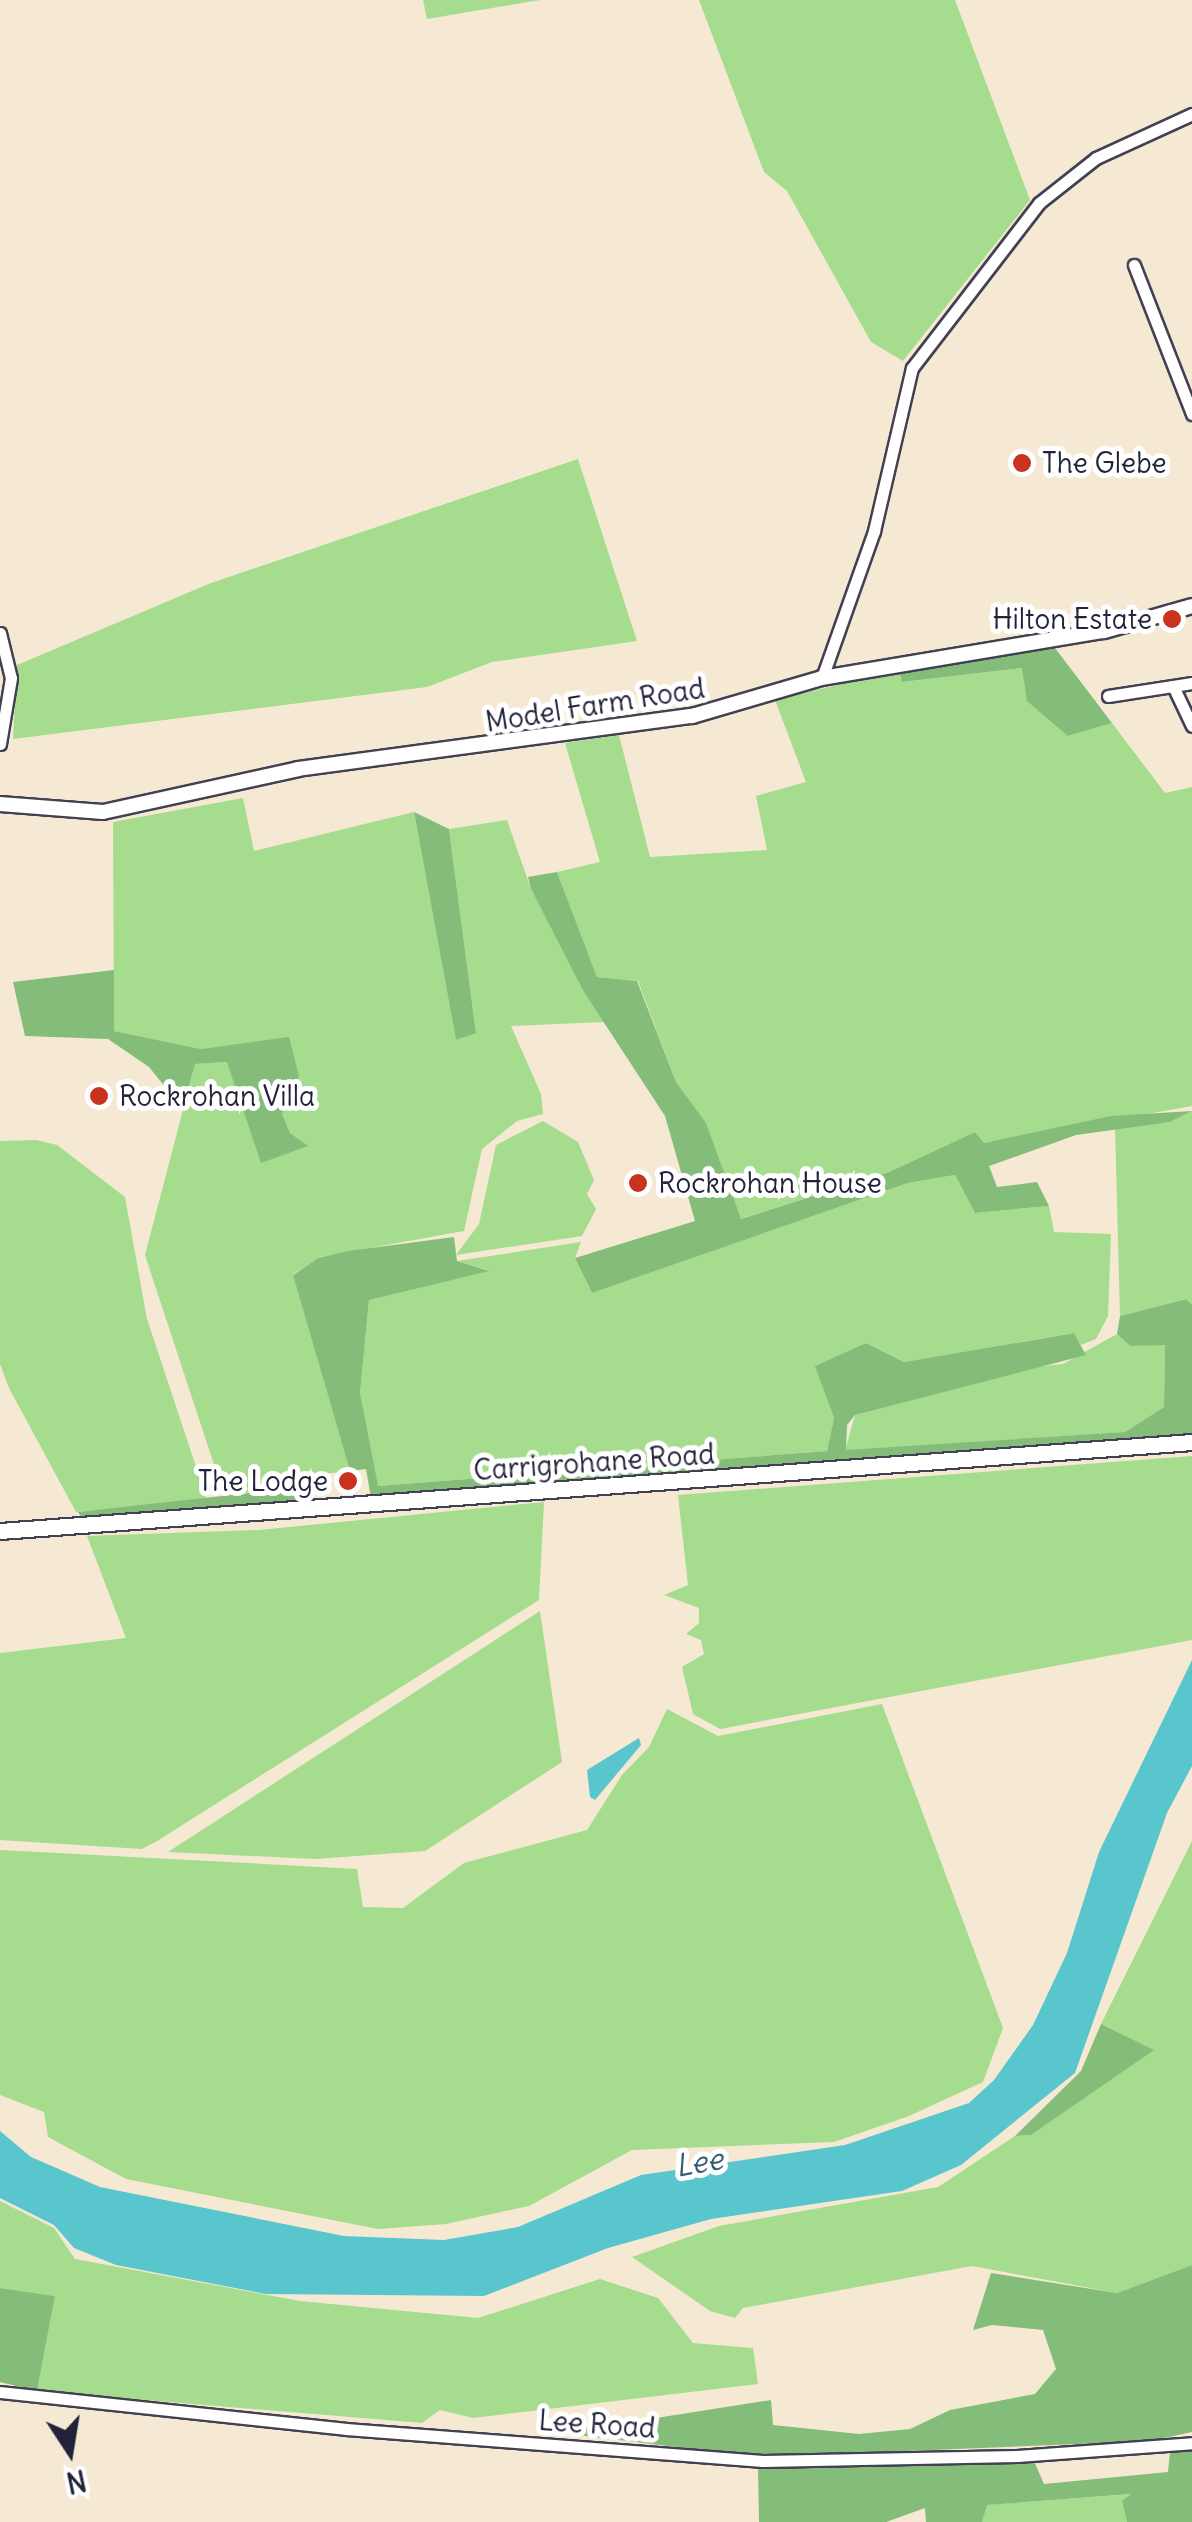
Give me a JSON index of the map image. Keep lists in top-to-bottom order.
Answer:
{
  "streets": {
    "highway": ["Carrigrohane Road"],
    "main road": ["Model Farm Road"],
    "street": ["Lee Road"]
  },
  "water": ["Lee"],
  "places": [
    "The Glebe",
    "Hilton Estate",
    "Rockrohan Villa",
    "Rockrohan House",
    "The Lodge"
  ],
  "north": "bottom"
}
